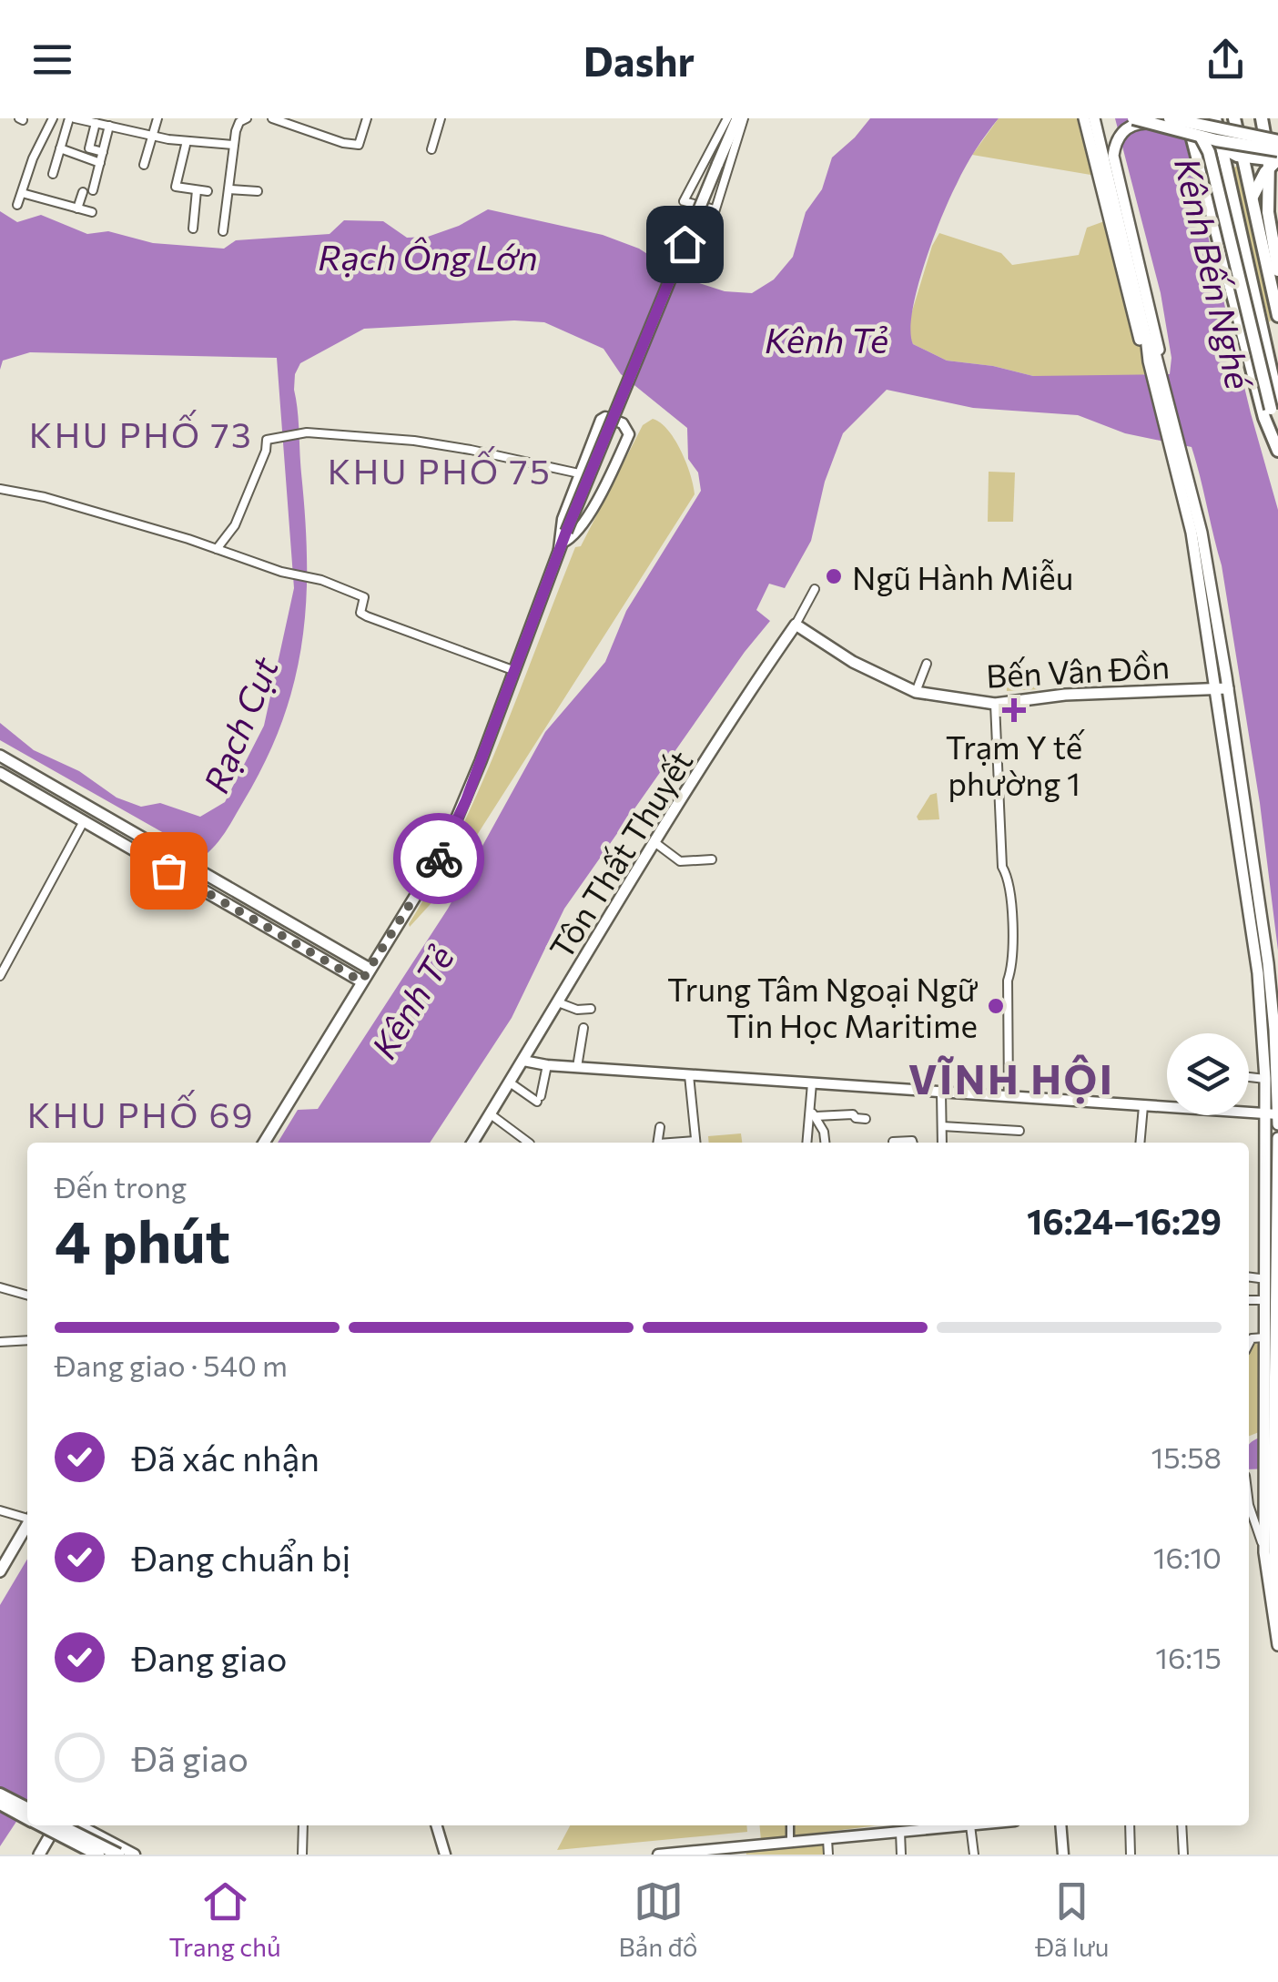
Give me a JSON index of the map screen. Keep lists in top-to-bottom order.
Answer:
{
  "streets": {
    "main road": ["Bến Vân Đồn", "Tôn Thất Thuyết"]
  },
  "crossings": [
    ["Bến Vân Đồn", "Tôn Thất Thuyết"]
  ],
  "districts": [
    "KHU PHỐ 73",
    "KHU PHỐ 75",
    "VĨNH HỘI",
    "KHU PHỐ 69"
  ],
  "water": [
    "Rạch Ông Lớn",
    "Kênh Bến Nghé",
    "Kênh Tẻ",
    "Rạch Cụt"
  ],
  "places": {
    "other": ["Ngũ Hành Miễu", "Trung Tâm Ngoại Ngữ Tin Học Maritime"],
    "health": ["Trạm Y tế phường 1"]
  },
  "page": {
    "header": "Dashr",
    "heading": ["4 phút", "Đến trong", "16:24–16:29"],
    "bar": "Đang giao · 540 m",
    "list": [
      ["Đã xác nhận", "15:58"],
      ["Đang chuẩn bị", "16:10"],
      ["Đang giao", "16:15"],
      "Đã giao"
    ],
    "tabs": ["Trang chủ", "Bản đồ", "Đã lưu"]
  }
}
